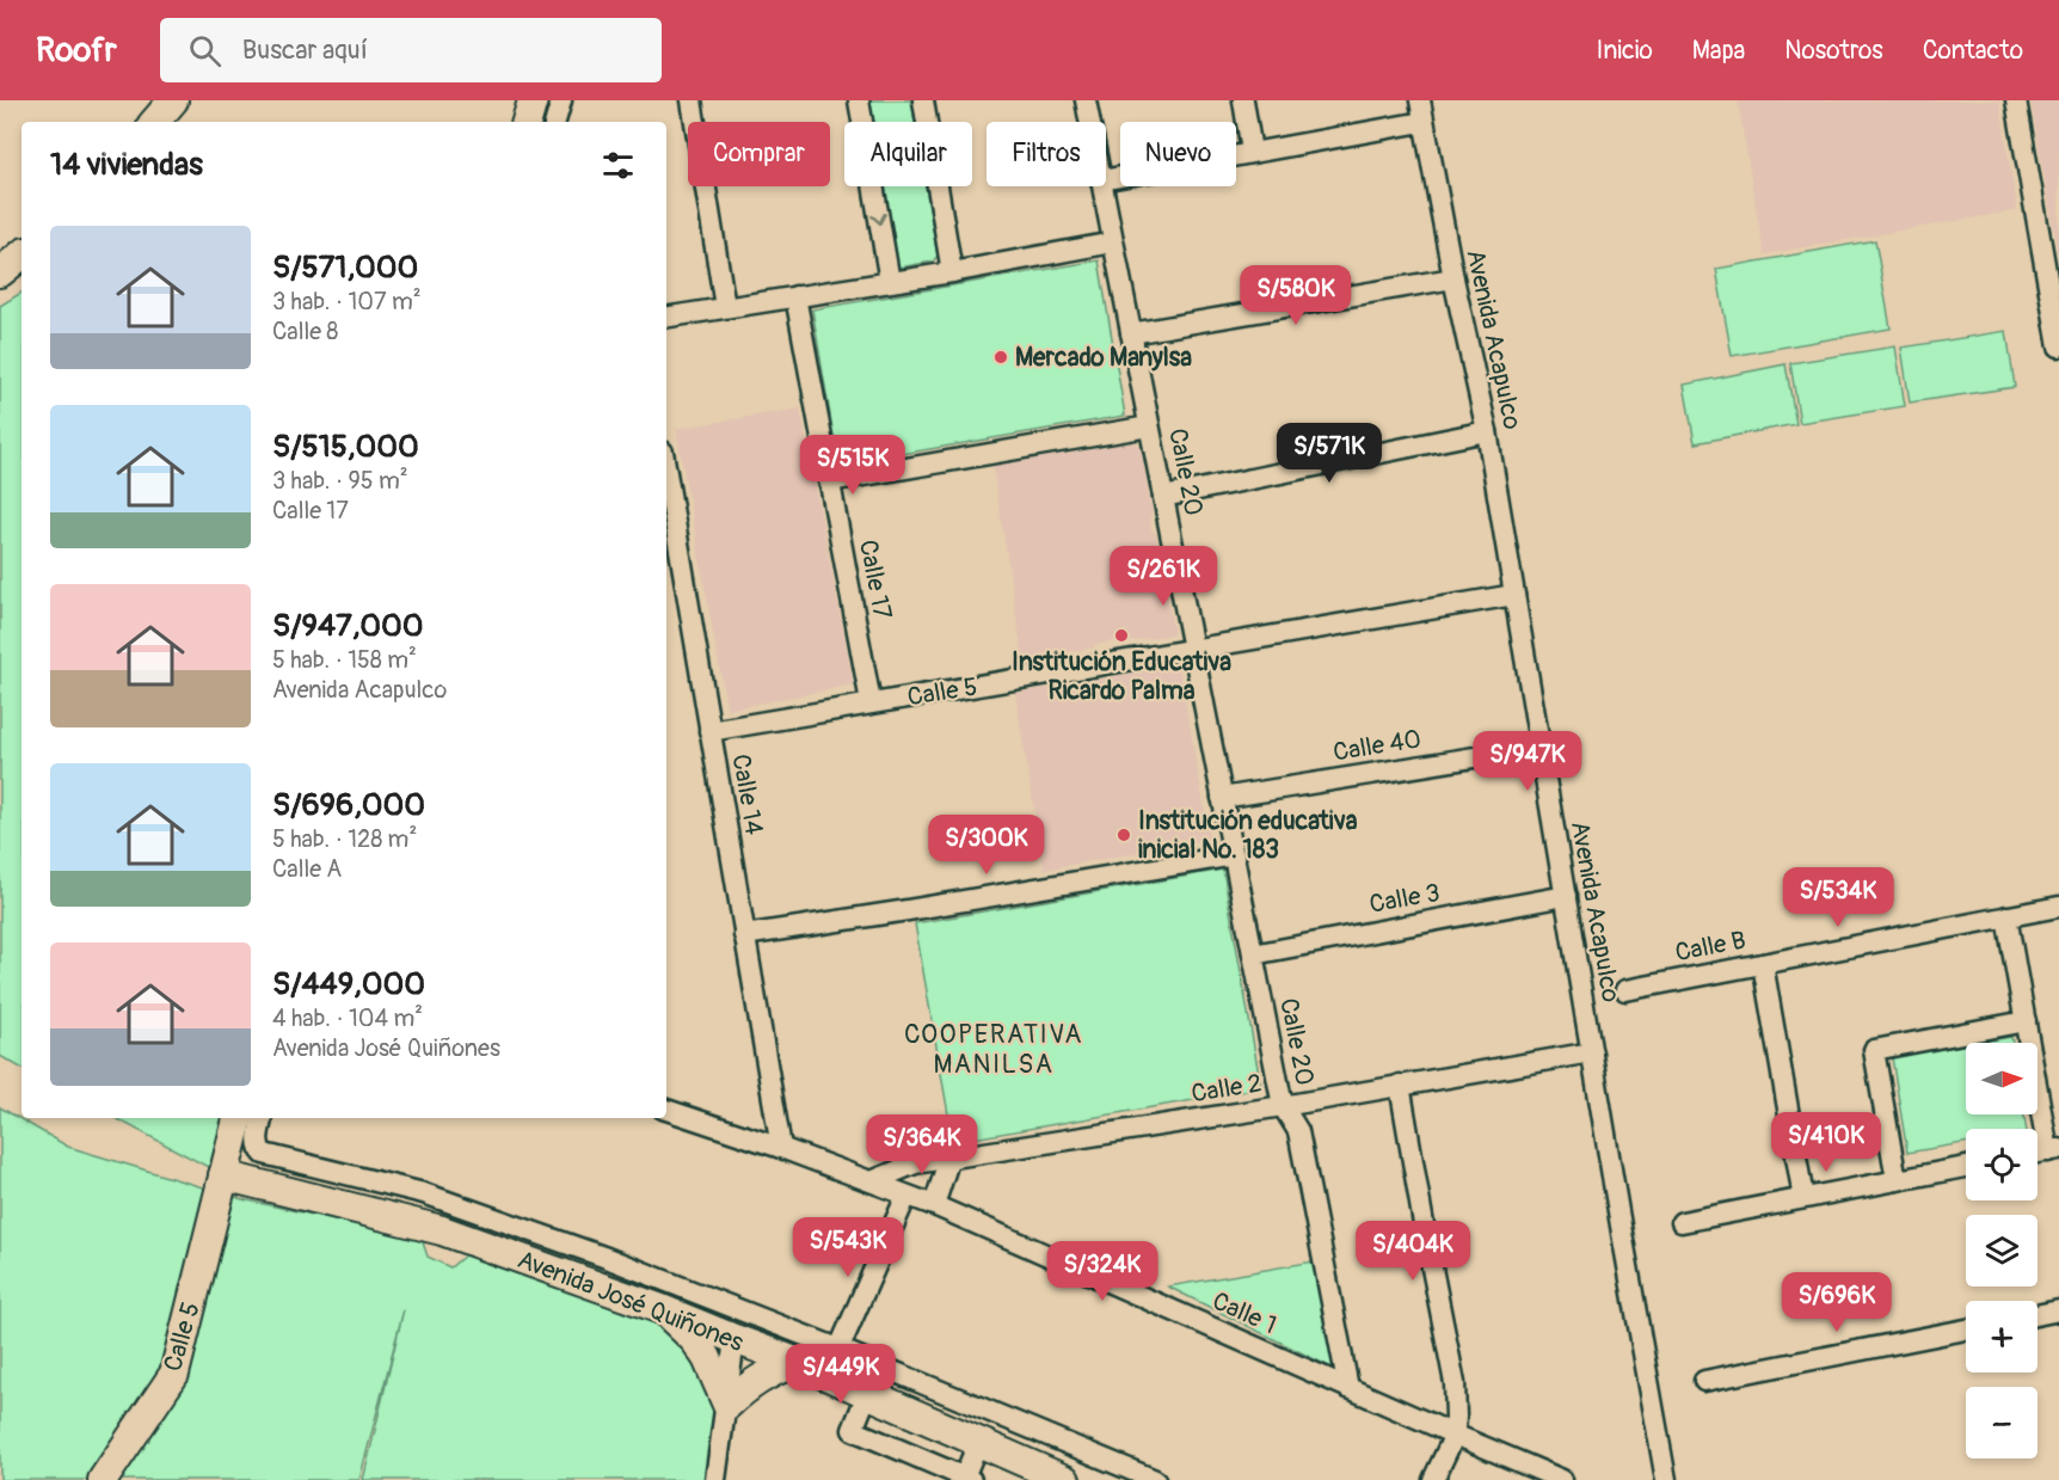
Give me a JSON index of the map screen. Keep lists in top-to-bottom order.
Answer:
{
  "streets": {
    "street": [
      "Avenida Acapulco",
      "Calle 20",
      "Calle 17",
      "Calle 5",
      "Calle 40",
      "Calle 14",
      "Calle 3",
      "Calle B",
      "Calle 2",
      "Avenida José Quiñones",
      "Calle 1"
    ]
  },
  "crossings": [
    ["Avenida Acapulco", "Calle 5"],
    ["Avenida Acapulco", "Calle 40"],
    ["Avenida Acapulco", "Calle 3"],
    ["Avenida Acapulco", "Calle 2"],
    ["Calle 20", "Calle 5"],
    ["Calle 20", "Calle 40"],
    ["Calle 20", "Calle 3"],
    ["Calle 20", "Calle 2"],
    ["Calle 20", "Calle 1"],
    ["Calle 17", "Calle 5"],
    ["Calle 5", "Calle 14"],
    ["Calle 5", "Avenida José Quiñones"],
    ["Calle 14", "Calle 1"],
    ["Calle 2", "Calle 1"]
  ],
  "districts": ["COOPERATIVA MANILSA"],
  "places": ["Mercado Manylsa", "Institución Educativa Ricardo Palma", "Institución educativa inicial No. 183"],
  "north": "right",
  "page": {
    "header": "Roofr",
    "search": "Buscar aquí",
    "nav": [
      "Inicio",
      "Mapa",
      "Nosotros",
      "Contacto"
    ],
    "chip": [
      "Comprar",
      "Alquilar",
      "Filtros",
      "Nuevo"
    ],
    "heading": "14 viviendas",
    "list": [
      {
        "name": "S/571,000",
        "note": "3 hab. · 107 m² · Calle 8"
      },
      {
        "name": "S/515,000",
        "note": "3 hab. · 95 m² · Calle 17"
      },
      {
        "name": "S/947,000",
        "note": "5 hab. · 158 m² · Avenida Acapulco"
      },
      {
        "name": "S/696,000",
        "note": "5 hab. · 128 m² · Calle A"
      },
      {
        "name": "S/449,000",
        "note": "4 hab. · 104 m² · Avenida José Quiñones"
      }
    ],
    "price": [
      "S/580K",
      "S/571K",
      "S/515K",
      "S/261K",
      "S/947K",
      "S/300K",
      "S/534K",
      "S/410K",
      "S/364K",
      "S/543K",
      "S/404K",
      "S/324K",
      "S/696K",
      "S/449K"
    ],
    "map_buttons": ["+", "−"]
  }
}
